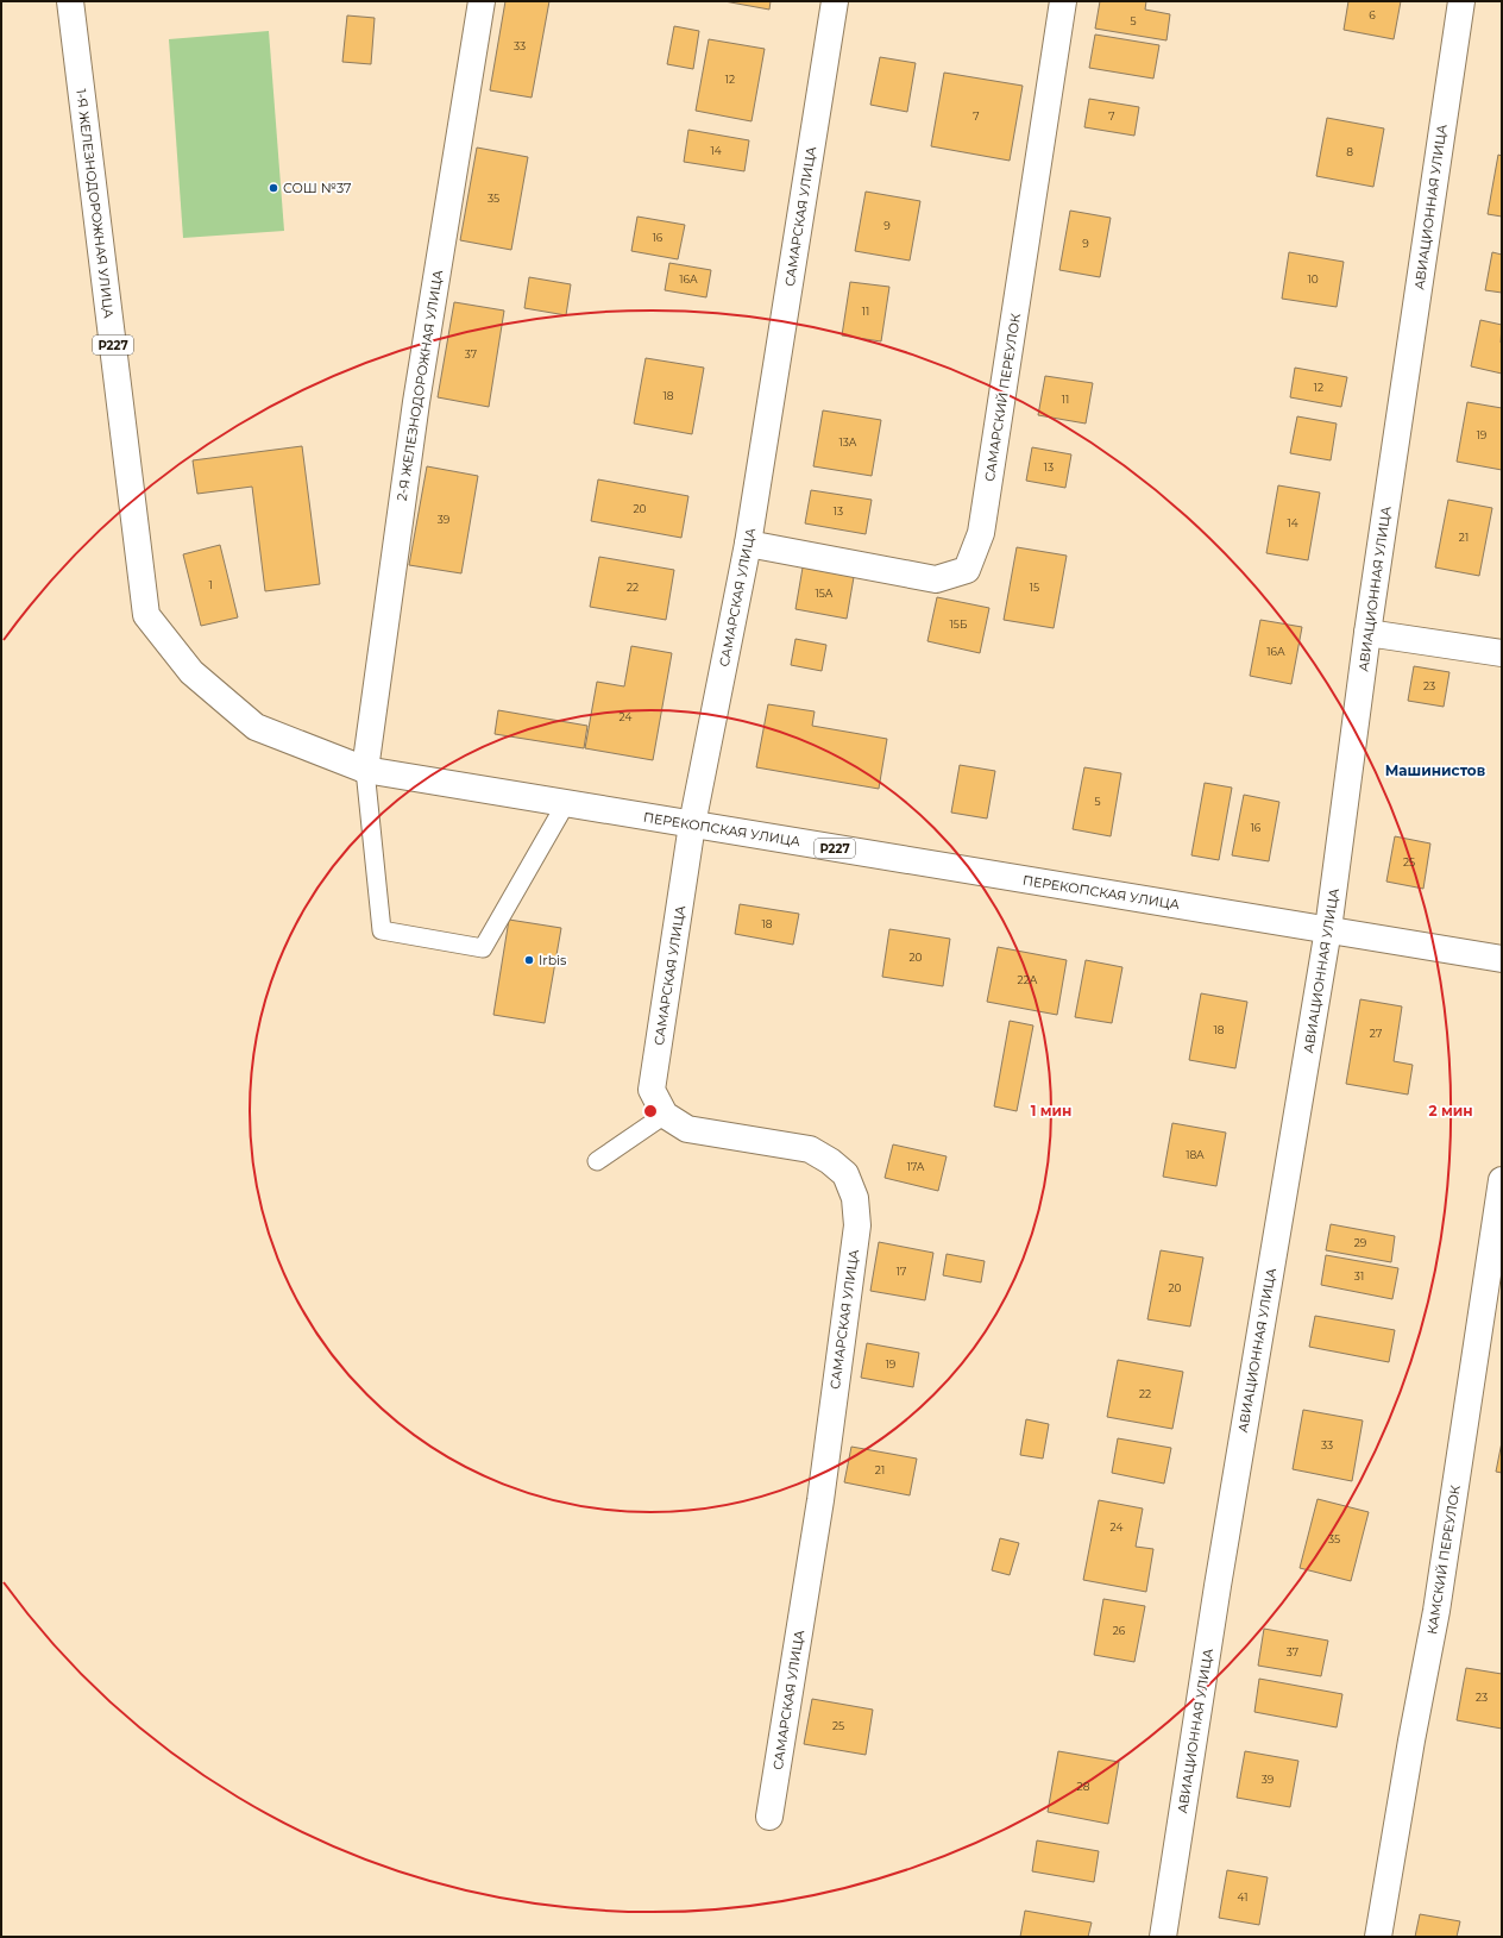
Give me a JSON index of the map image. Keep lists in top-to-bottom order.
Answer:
{
  "streets": {
    "street": [
      "1-Я ЖЕЛЕЗНОДОРОЖНАЯ УЛИЦА",
      "АВИАЦИОННАЯ УЛИЦА",
      "САМАРСКАЯ УЛИЦА",
      "Р227",
      "2-Я ЖЕЛЕЗНОДОРОЖНАЯ УЛИЦА",
      "САМАРСКИЙ ПЕРЕУЛОК",
      "ПЕРЕКОПСКАЯ УЛИЦА",
      "КАМСКИЙ ПЕРЕУЛОК"
    ]
  },
  "crossings": [
    ["1-Я ЖЕЛЕЗНОДОРОЖНАЯ УЛИЦА", "ПЕРЕКОПСКАЯ УЛИЦА"],
    ["АВИАЦИОННАЯ УЛИЦА", "ПЕРЕКОПСКАЯ УЛИЦА"],
    ["САМАРСКАЯ УЛИЦА", "САМАРСКИЙ ПЕРЕУЛОК"],
    ["САМАРСКАЯ УЛИЦА", "ПЕРЕКОПСКАЯ УЛИЦА"],
    ["2-Я ЖЕЛЕЗНОДОРОЖНАЯ УЛИЦА", "ПЕРЕКОПСКАЯ УЛИЦА"]
  ],
  "districts": ["Машинистов"],
  "places": ["СОШ №37", "Irbis"],
  "house_numbers": [
    "6",
    "5",
    "33",
    "12",
    "7",
    "7",
    "14",
    "8",
    "35",
    "9",
    "16",
    "9",
    "16А",
    "10",
    "11",
    "37",
    "12",
    "18",
    "11",
    "19",
    "13А",
    "13",
    "20",
    "13",
    "39",
    "14",
    "21",
    "1",
    "22",
    "15",
    "15А",
    "15Б",
    "16А",
    "23",
    "24",
    "5",
    "16",
    "25",
    "18",
    "20",
    "22А",
    "18",
    "27",
    "18А",
    "17А",
    "29",
    "17",
    "31",
    "20",
    "19",
    "22",
    "33",
    "21",
    "24",
    "35",
    "26",
    "37",
    "23",
    "25",
    "39",
    "28",
    "41"
  ],
  "rings": ["1 мин", "2 мин"]
}
